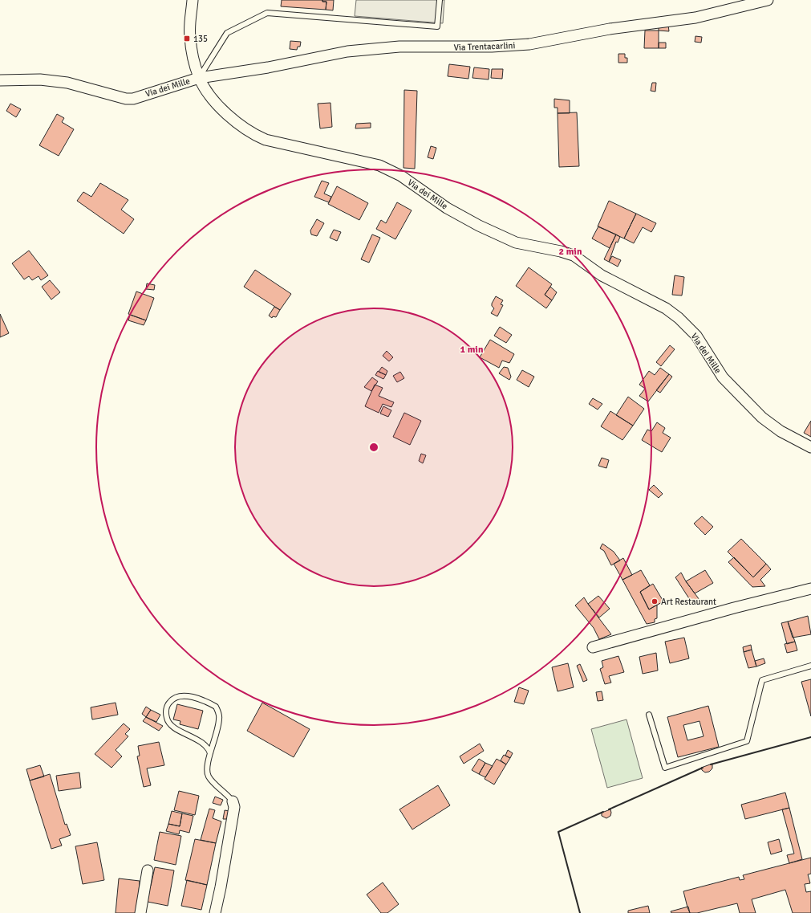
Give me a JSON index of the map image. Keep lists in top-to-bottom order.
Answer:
{
  "streets": {
    "street": ["Via Trentacarlini", "Via dei Mille"]
  },
  "crossings": [
    ["Via Trentacarlini", "Via dei Mille"]
  ],
  "places": {
    "transit": ["135"],
    "other": ["Art Restaurant"]
  },
  "rings": ["2 min", "1 min"]
}
